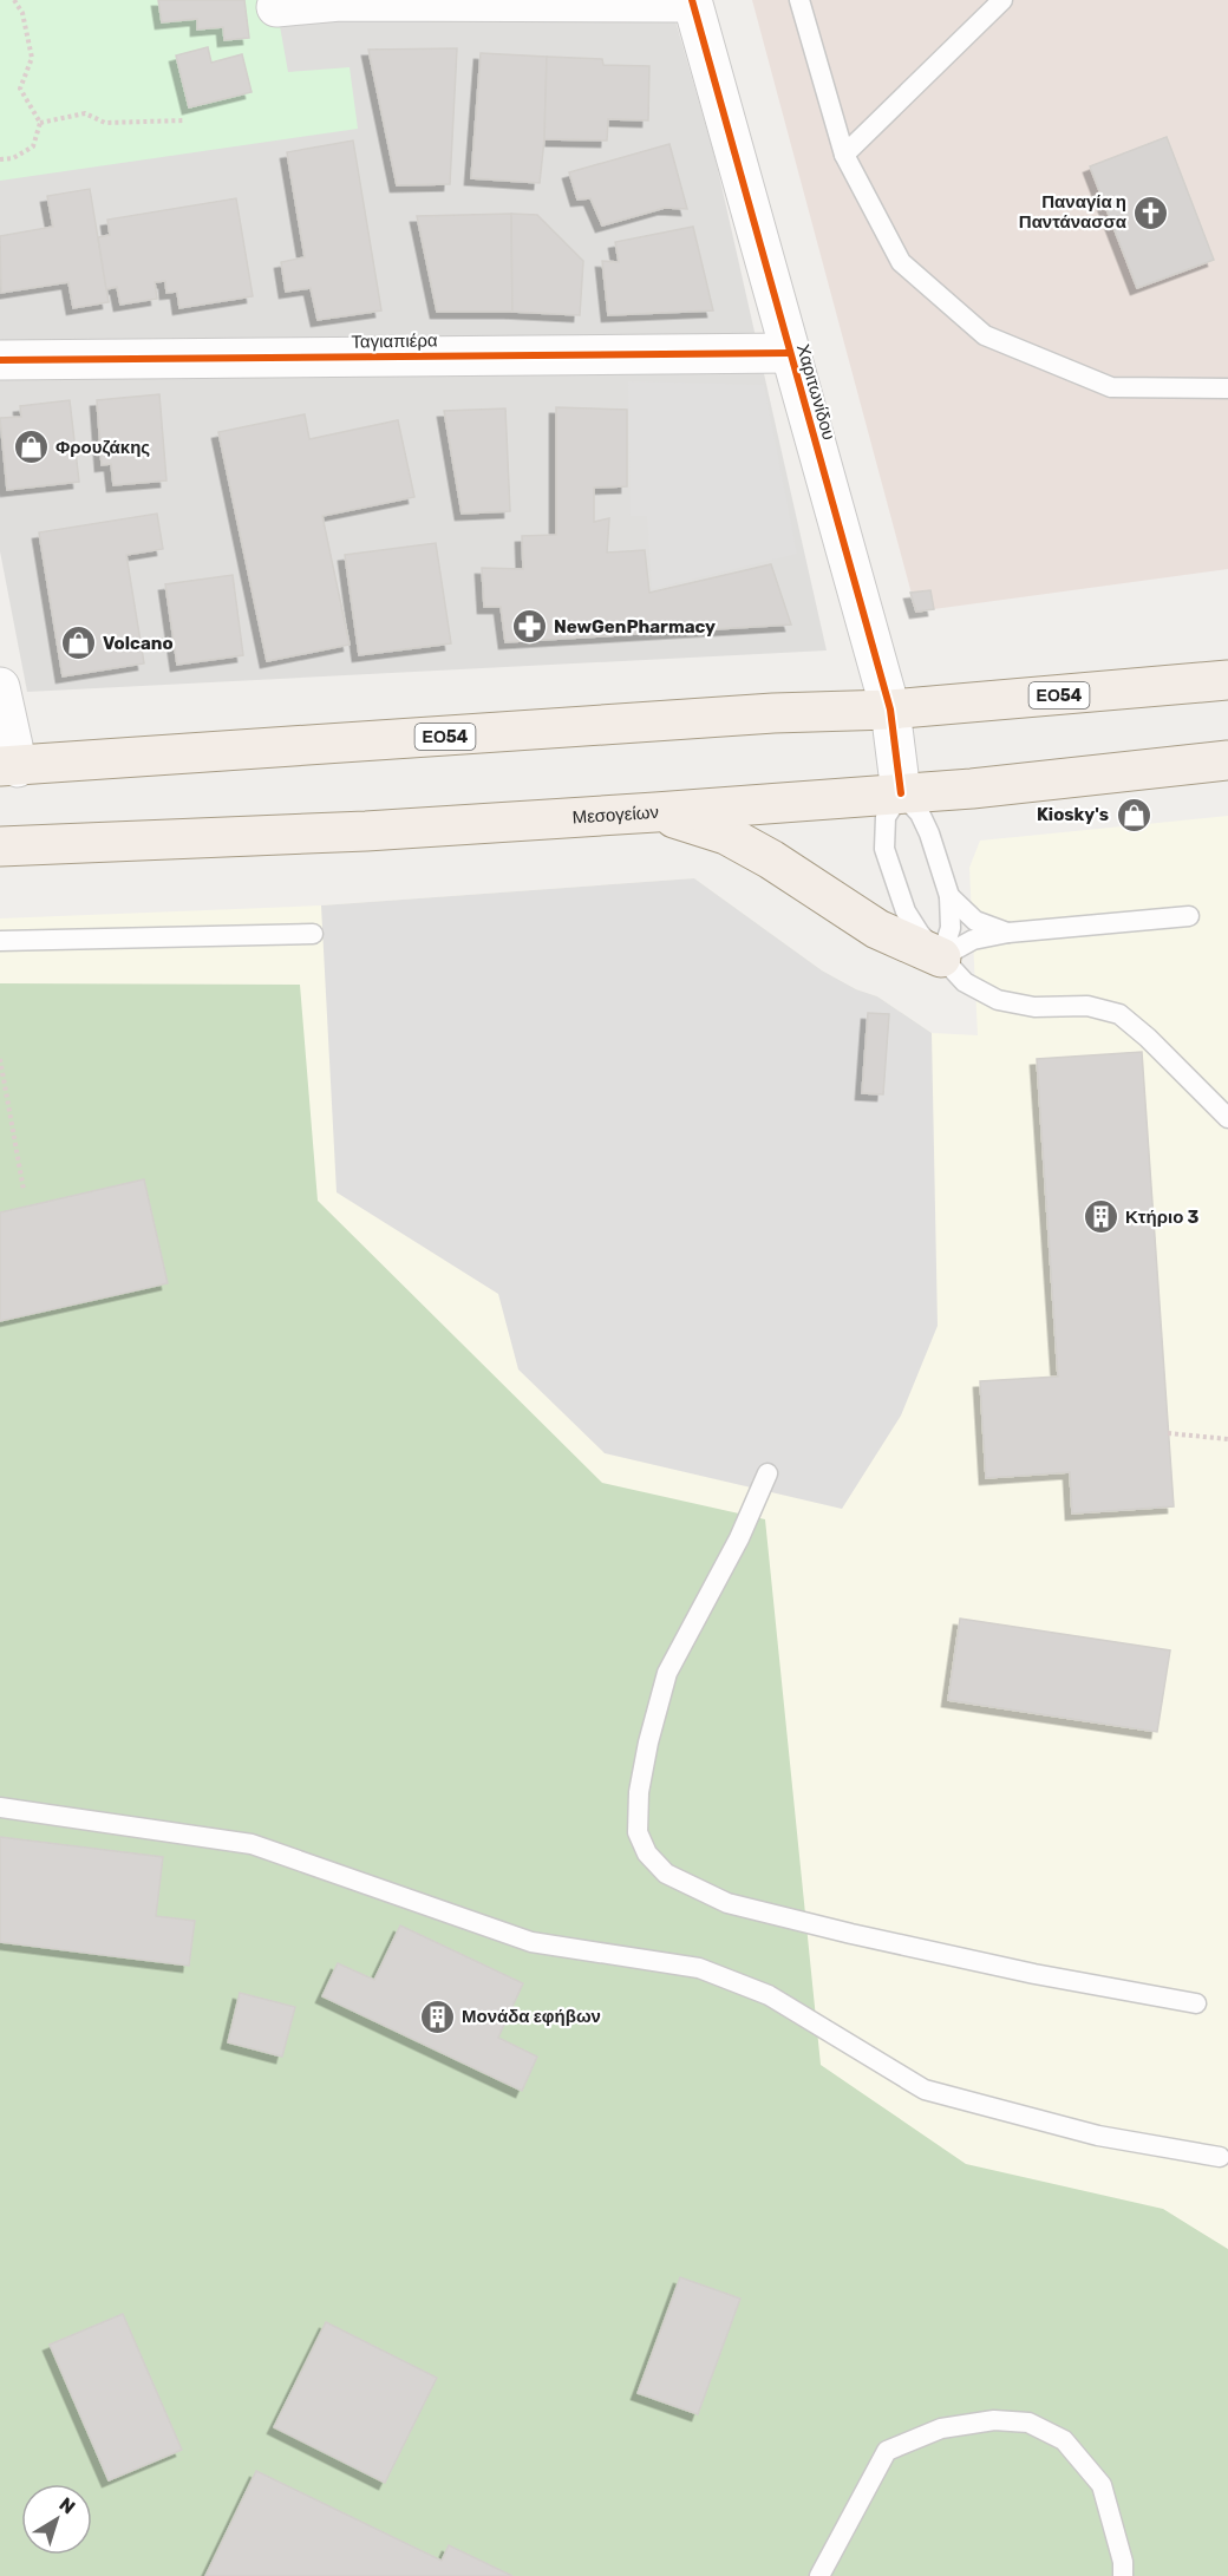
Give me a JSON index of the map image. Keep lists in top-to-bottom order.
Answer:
{
  "streets": {
    "main road": ["ΕΟ54", "Μεσογείων"],
    "street": ["Ταγιαπιέρα", "Χαριτωνίδου"]
  },
  "crossings": [
    ["Ταγιαπιέρα", "Χαριτωνίδου"],
    ["Χαριτωνίδου", "ΕΟ54"],
    ["Χαριτωνίδου", "Μεσογείων"]
  ],
  "places": {
    "church": ["Παναγία η Παντάνασσα"],
    "shop": ["Φρουζάκης", "Volcano", "Kiosky's"],
    "pharmacy": ["NewGenPharmacy"],
    "building": ["Κτήριο 3", "Μονάδα εφήβων"]
  },
  "north": "top right"
}
